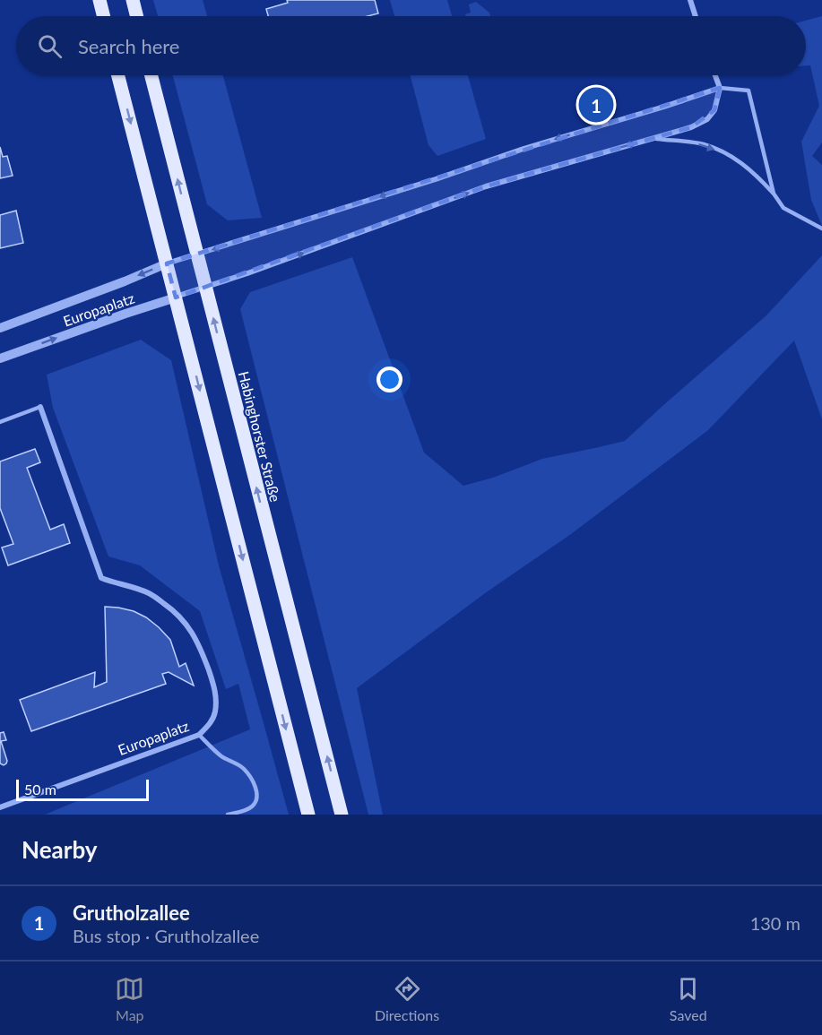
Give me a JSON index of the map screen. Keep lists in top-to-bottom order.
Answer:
{
  "streets": {
    "main road": ["Habinghorster Straße"],
    "street": ["Europaplatz"]
  },
  "scale_bar": "50 m",
  "page": {
    "search": "Search here",
    "pins": "1",
    "scale": "50 m",
    "heading": "Nearby",
    "list": [
      {
        "mark": "1",
        "name": "Grutholzallee",
        "note": "Bus stop · Grutholzallee",
        "value": "130 m"
      }
    ],
    "nav": ["Map", "Directions", "Saved"]
  }
}
